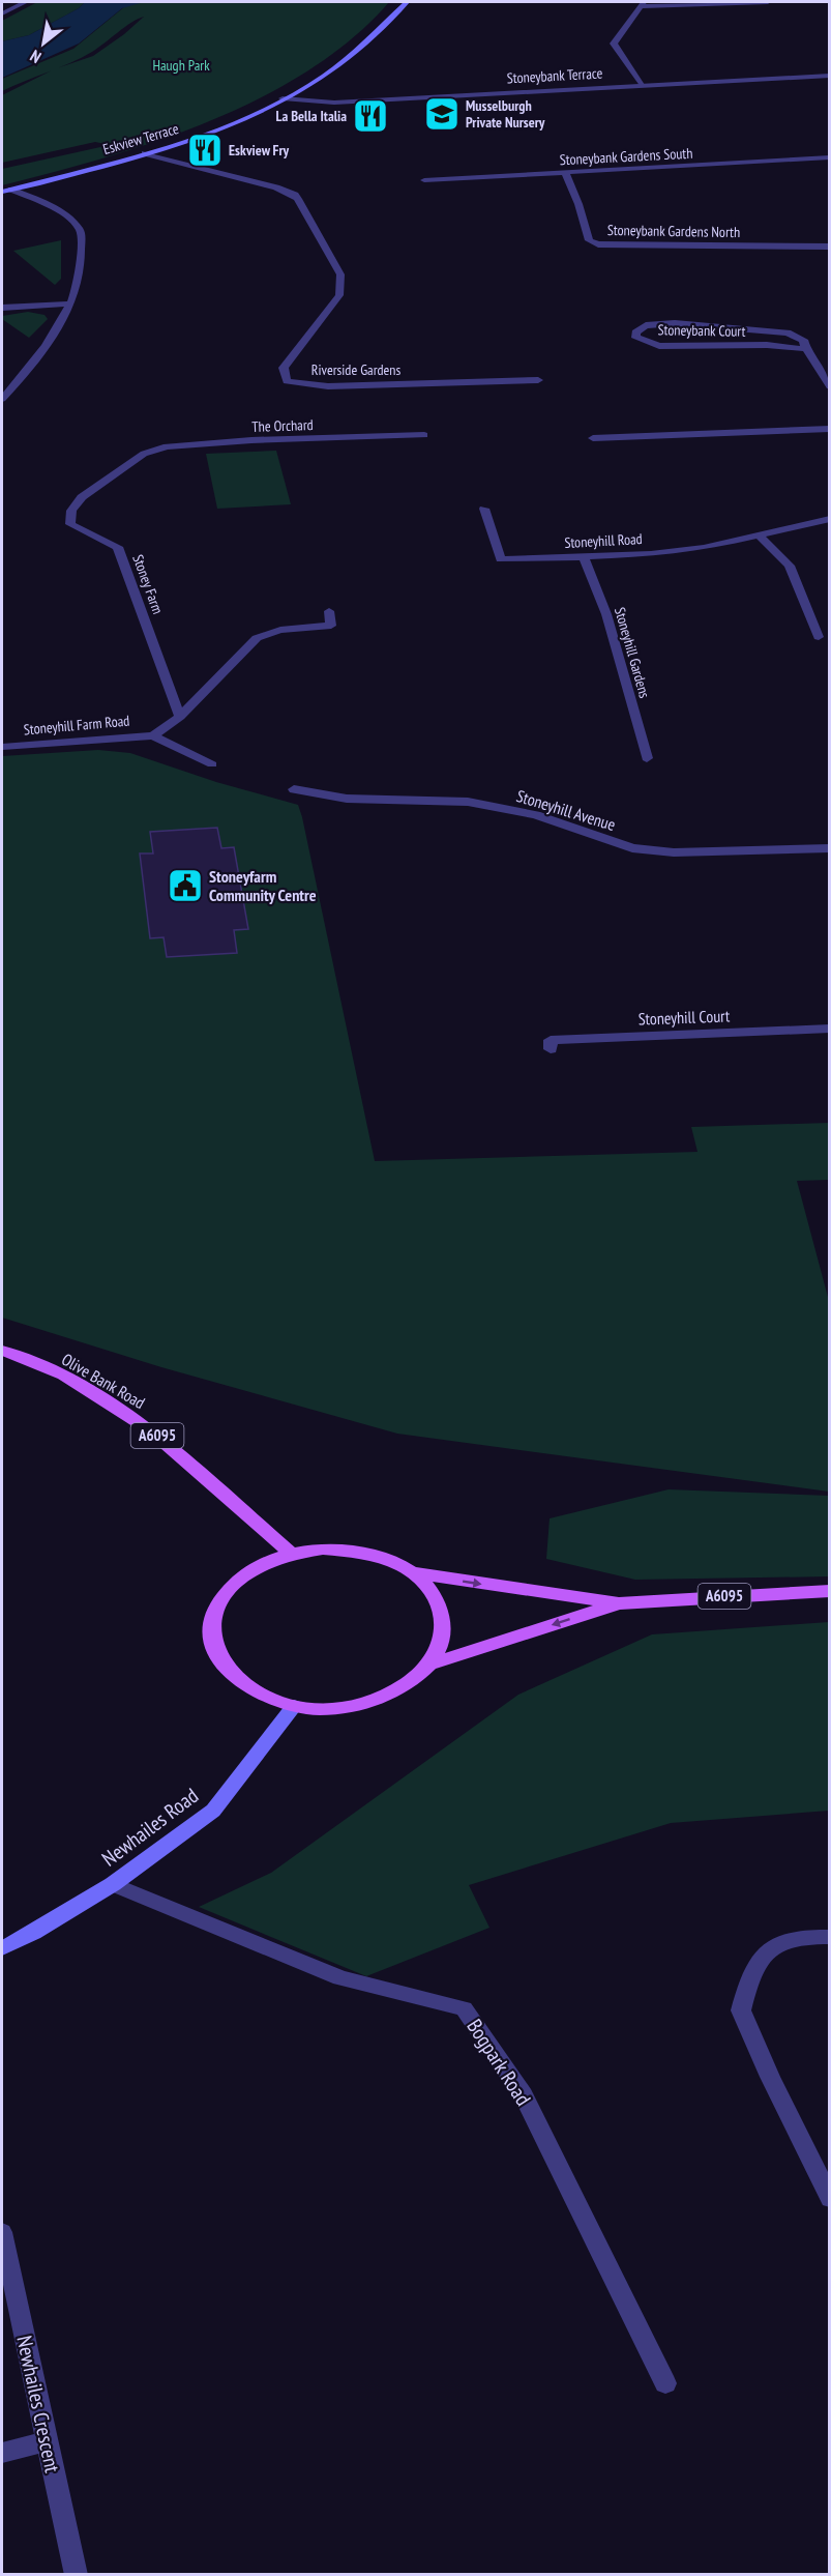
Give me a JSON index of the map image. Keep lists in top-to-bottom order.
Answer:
{
  "streets": {
    "main road": [
      "Eskview Terrace",
      "Olive Bank Road",
      "A6095",
      "Newhailes Road"
    ],
    "street": [
      "Stoneybank Terrace",
      "Stoneybank Gardens South",
      "Stoneybank Gardens North",
      "Stoneybank Court",
      "Riverside Gardens",
      "The Orchard",
      "Stoneyhill Road",
      "Stoney Farm",
      "Stoneyhill Gardens",
      "Stoneyhill Farm Road",
      "Stoneyhill Avenue",
      "Stoneyhill Court",
      "Bogpark Road",
      "Newhailes Crescent"
    ]
  },
  "crossings": [
    ["Stoneybank Terrace", "Eskview Terrace"],
    ["Eskview Terrace", "Riverside Gardens"],
    ["Stoneybank Gardens South", "Stoneybank Gardens North"],
    ["The Orchard", "Stoney Farm"],
    ["Stoneyhill Road", "Stoneyhill Gardens"],
    ["Olive Bank Road", "A6095"],
    ["Olive Bank Road", "Newhailes Road"],
    ["A6095", "Newhailes Road"],
    ["Newhailes Road", "Bogpark Road"]
  ],
  "parks": ["Haugh Park"],
  "places": {
    "school or university": ["Musselburgh Private Nursery"],
    "restaurant": ["La Bella Italia", "Eskview Fry"],
    "public building": ["Stoneyfarm Community Centre"]
  },
  "north": "bottom left"
}
